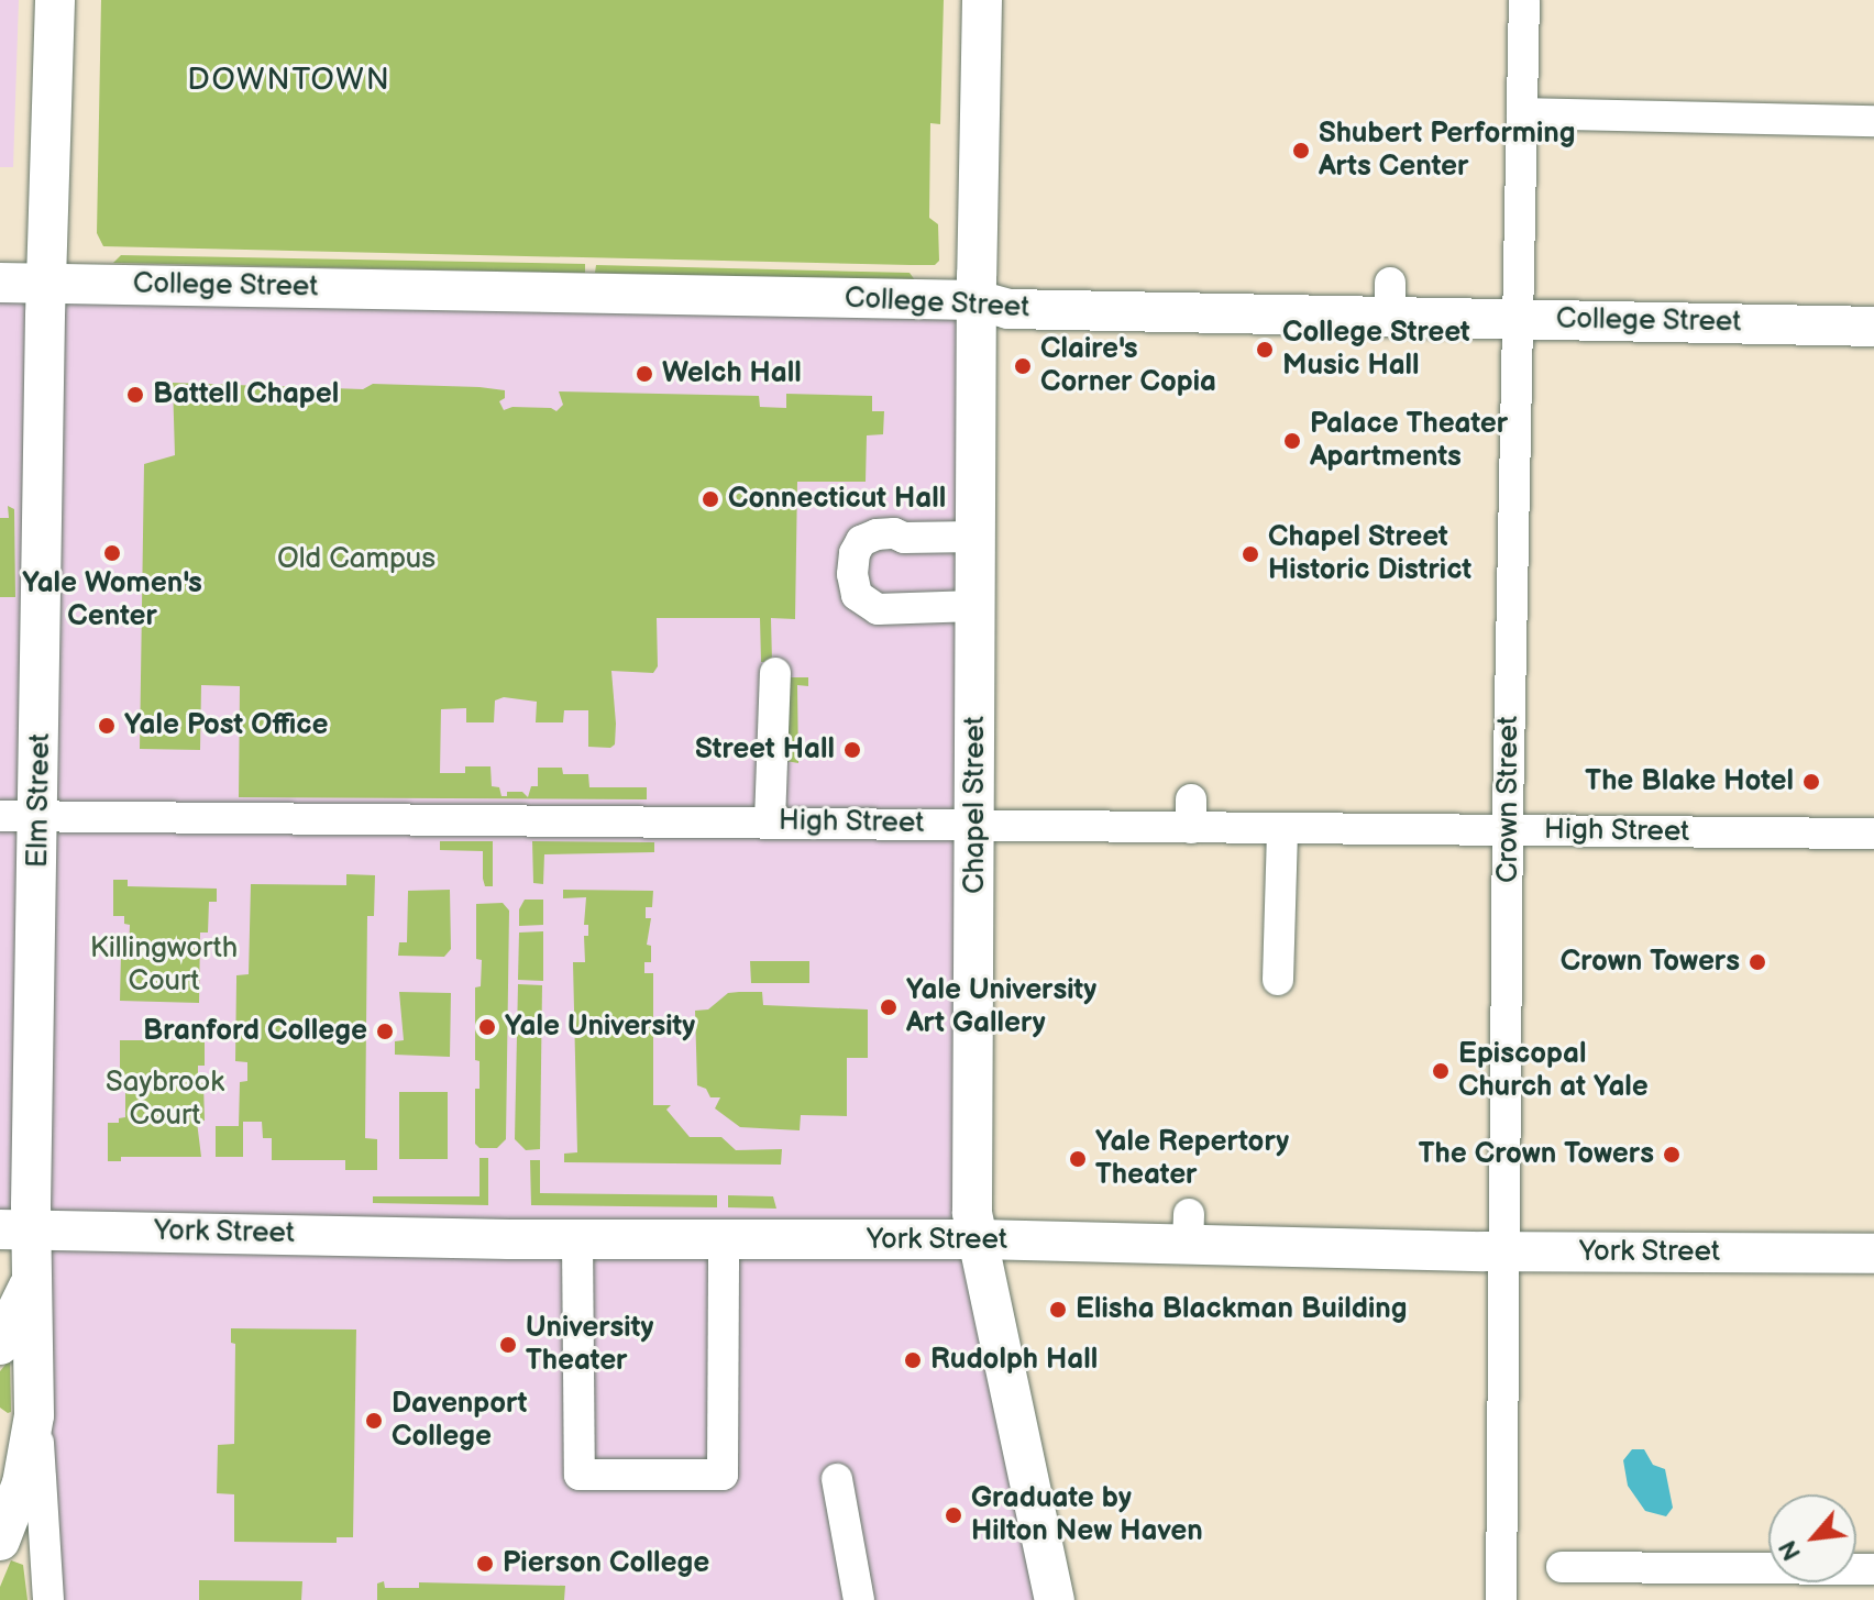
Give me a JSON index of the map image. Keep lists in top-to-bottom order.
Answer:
{
  "streets": {
    "main road": [
      "College Street",
      "Elm Street",
      "Chapel Street",
      "York Street"
    ],
    "street": ["Crown Street", "High Street"]
  },
  "crossings": [
    ["College Street", "Crown Street"],
    ["College Street", "Elm Street"],
    ["College Street", "Chapel Street"],
    ["Crown Street", "High Street"],
    ["Crown Street", "York Street"],
    ["Elm Street", "High Street"],
    ["Elm Street", "York Street"],
    ["Chapel Street", "High Street"],
    ["Chapel Street", "York Street"]
  ],
  "districts": ["DOWNTOWN"],
  "parks": ["Old Campus", "Killingworth Court", "Saybrook Court"],
  "places": [
    "Shubert Performing Arts Center",
    "College Street Music Hall",
    "Claire's Corner Copia",
    "Welch Hall",
    "Battell Chapel",
    "Palace Theater Apartments",
    "Connecticut Hall",
    "Yale Women's Center",
    "Chapel Street Historic District",
    "Yale Post Office",
    "Street Hall",
    "The Blake Hotel",
    "Crown Towers",
    "Yale University Art Gallery",
    "Yale University",
    "Branford College",
    "Episcopal Church at Yale",
    "The Crown Towers",
    "Yale Repertory Theater",
    "Elisha Blackman Building",
    "University Theater",
    "Rudolph Hall",
    "Davenport College",
    "Graduate by Hilton New Haven",
    "Pierson College"
  ],
  "north": "bottom left"
}
